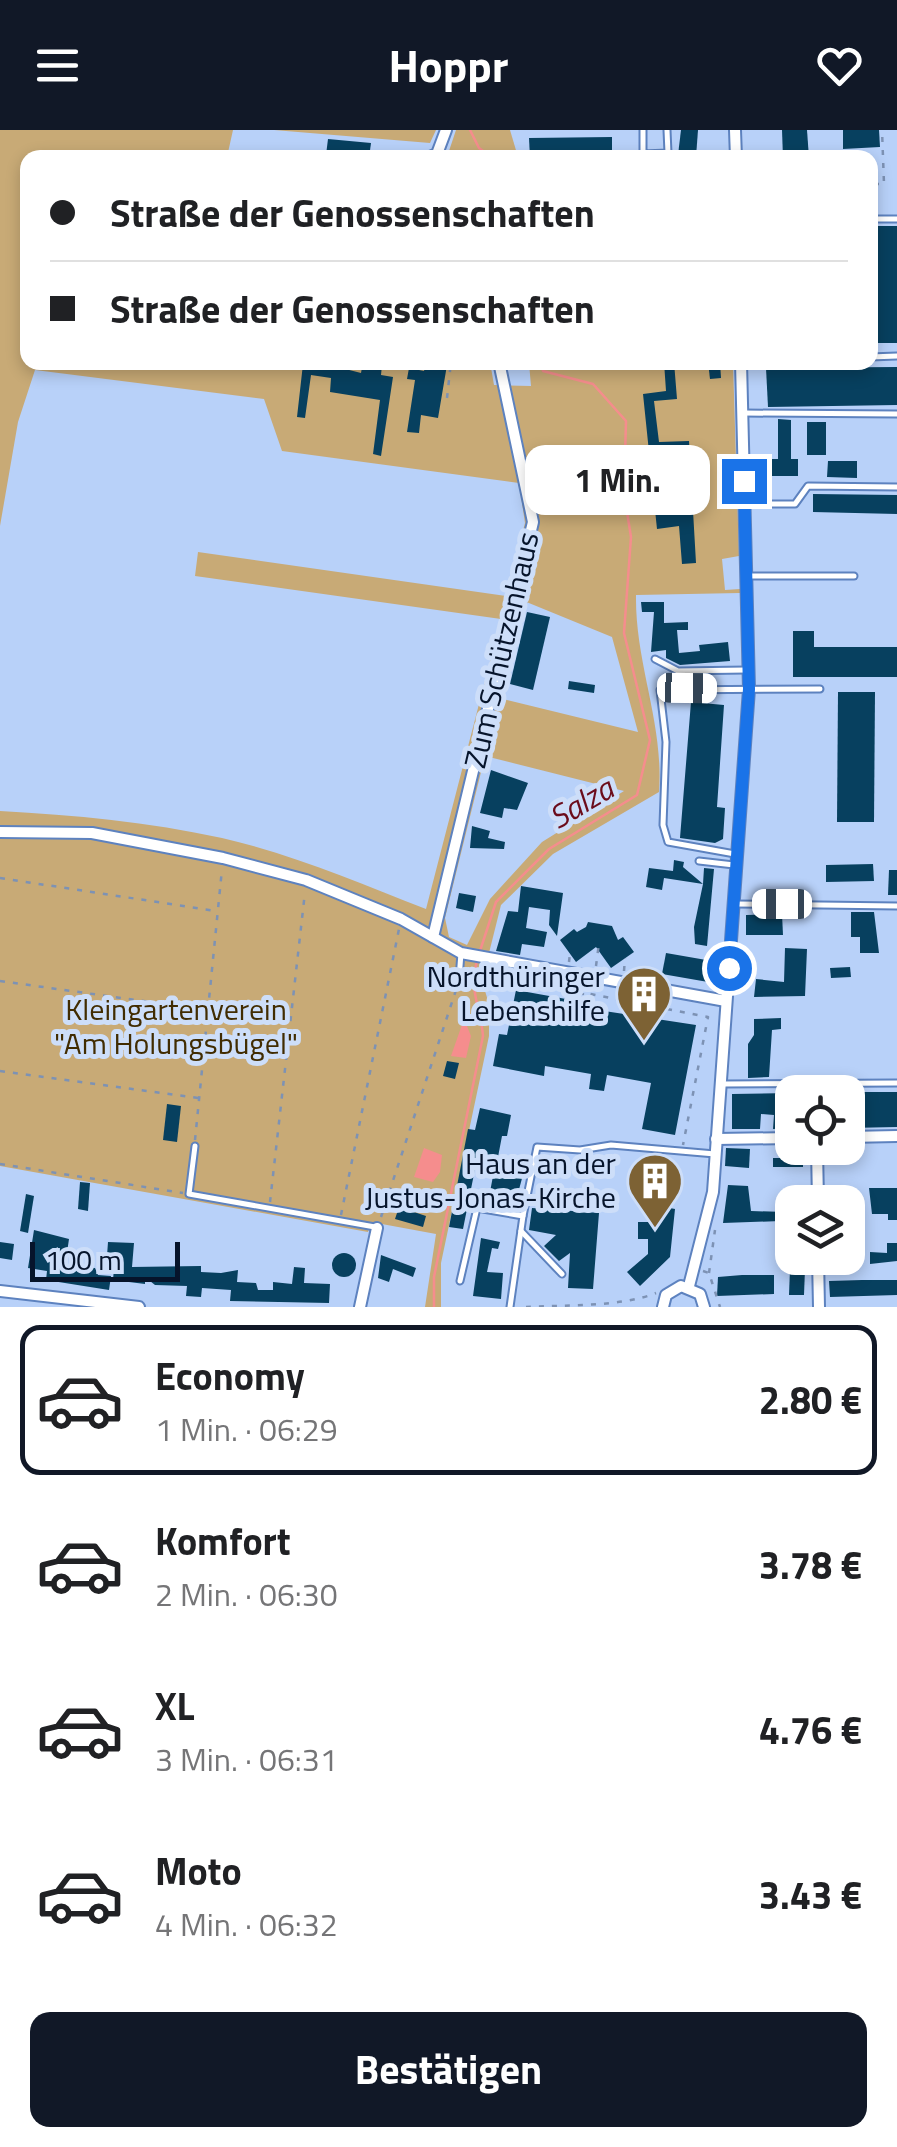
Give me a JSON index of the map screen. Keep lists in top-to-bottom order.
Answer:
{
  "streets": {
    "street": ["Zum Schützenhaus"]
  },
  "water": ["Salza"],
  "parks": ["Kleingartenverein \"Am Holungsbügel\""],
  "places": {
    "building": ["Nordthüringer Lebenshilfe", "Haus an der Justus-Jonas-Kirche"]
  },
  "scale_bar": "100 m",
  "page": {
    "header": "Hoppr",
    "banner": ["Straße der Genossenschaften", "Straße der Genossenschaften"],
    "bubble": "1 Min.",
    "scale": "100 m",
    "list": [
      {
        "name": "Economy",
        "note": "1 Min. · 06:29",
        "value": "2.80 €"
      },
      {
        "name": "Komfort",
        "note": "2 Min. · 06:30",
        "value": "3.78 €"
      },
      {
        "name": "XL",
        "note": "3 Min. · 06:31",
        "value": "4.76 €"
      },
      {
        "name": "Moto",
        "note": "4 Min. · 06:32",
        "value": "3.43 €"
      }
    ],
    "buttons": "Bestätigen"
  }
}
